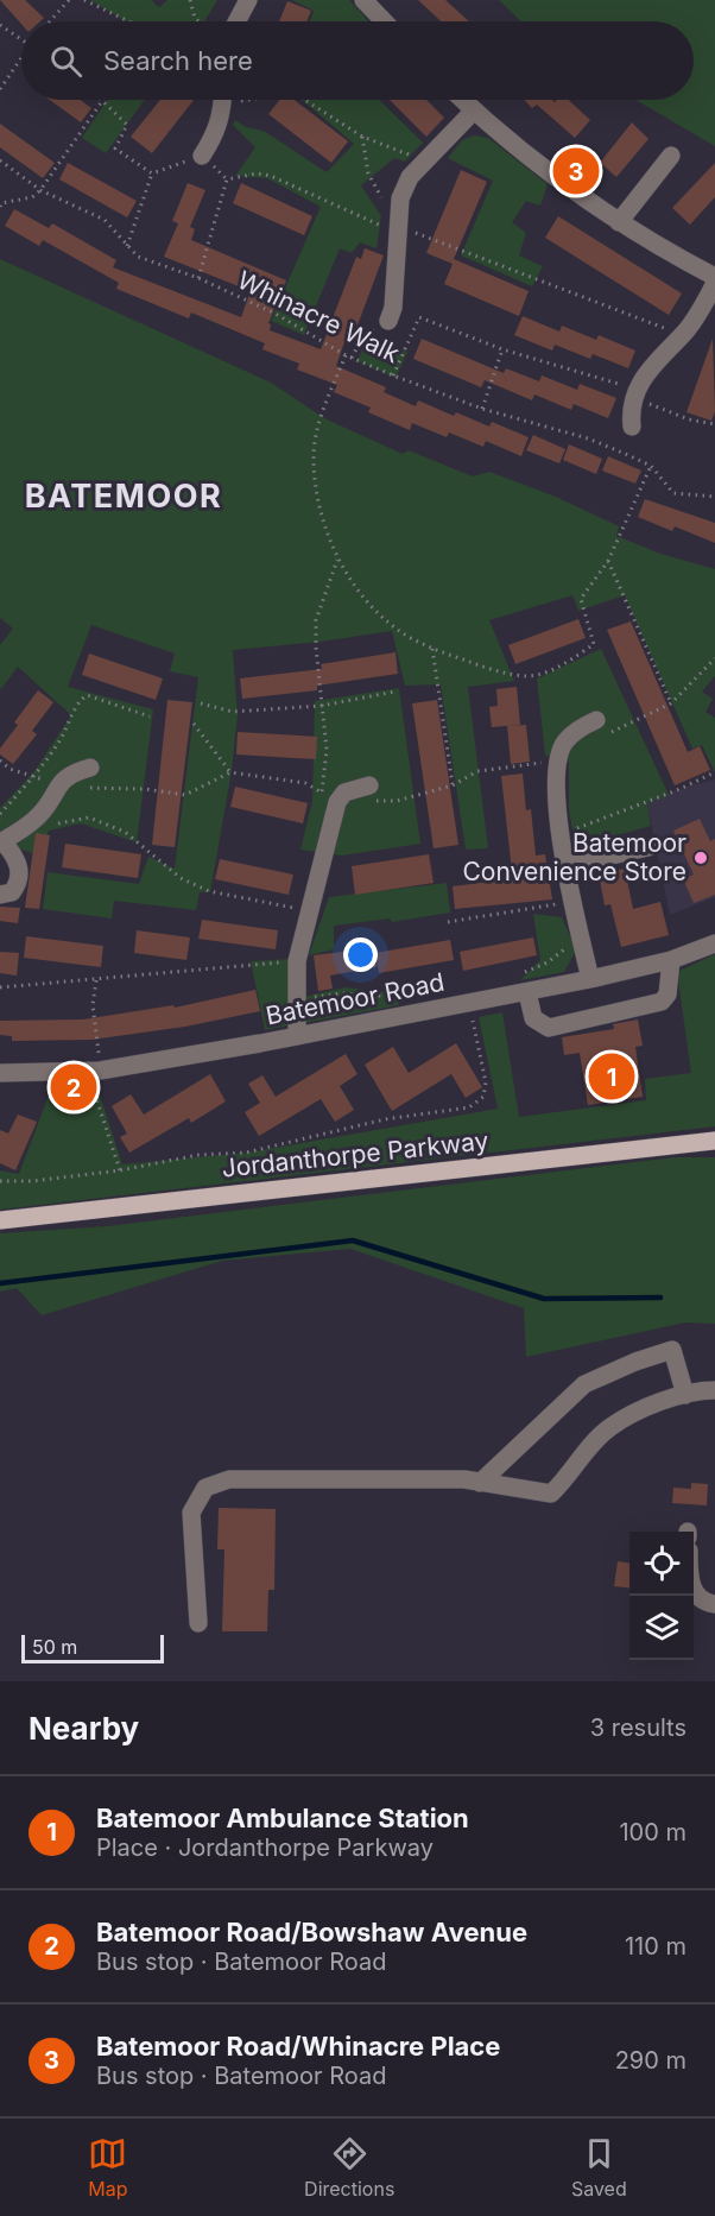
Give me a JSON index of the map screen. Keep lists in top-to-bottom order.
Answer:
{
  "streets": {
    "main road": ["Jordanthorpe Parkway"],
    "street": ["Batemoor Road"],
    "path": ["Whinacre Walk"]
  },
  "districts": ["BATEMOOR"],
  "places": ["Batemoor Convenience Store"],
  "scale_bar": "50 m",
  "page": {
    "search": "Search here",
    "pins": ["3", "1", "2"],
    "scale": "50 m",
    "heading": ["Nearby", "3 results"],
    "list": [
      {
        "mark": "1",
        "name": "Batemoor Ambulance Station",
        "note": "Place · Jordanthorpe Parkway",
        "value": "100 m"
      },
      {
        "mark": "2",
        "name": "Batemoor Road/Bowshaw Avenue",
        "note": "Bus stop · Batemoor Road",
        "value": "110 m"
      },
      {
        "mark": "3",
        "name": "Batemoor Road/Whinacre Place",
        "note": "Bus stop · Batemoor Road",
        "value": "290 m"
      }
    ],
    "nav": ["Map", "Directions", "Saved"]
  }
}
